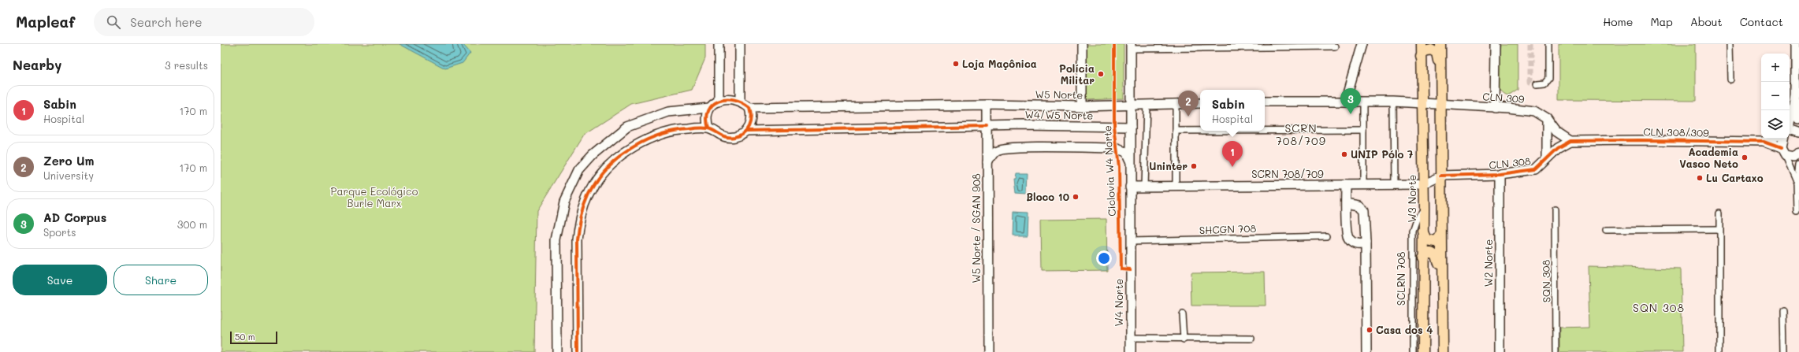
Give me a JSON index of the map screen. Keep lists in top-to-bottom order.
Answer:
{
  "streets": {
    "main road": ["W3 Norte"],
    "street": [
      "W5 Norte",
      "CLN 309",
      "W4/W5 Norte",
      "CLN 308/309",
      "CLN 308",
      "SCRN 708/709",
      "W5 Norte / SGAN 908",
      "SHCGN 708",
      "W2 Norte",
      "SCLRN 708",
      "SQN 308",
      "W4 Norte"
    ],
    "cycle path": ["Ciclovia W4 Norte"]
  },
  "crossings": [
    ["W5 Norte", "W4/W5 Norte"],
    ["W5 Norte", "W5 Norte / SGAN 908"],
    ["W5 Norte", "W4 Norte"],
    ["CLN 309", "CLN 308/309"],
    ["CLN 309", "CLN 308"],
    ["CLN 309", "W3 Norte"],
    ["W4/W5 Norte", "W5 Norte / SGAN 908"],
    ["W4/W5 Norte", "W4 Norte"],
    ["CLN 308/309", "CLN 308"],
    ["CLN 308", "SCRN 708/709"],
    ["CLN 308", "W3 Norte"],
    ["CLN 308", "W2 Norte"],
    ["SCRN 708/709", "W3 Norte"],
    ["SCRN 708/709", "W4 Norte"],
    ["W3 Norte", "SCLRN 708"],
    ["SHCGN 708", "W4 Norte"]
  ],
  "districts": ["SCRN 708/709", "SQN 308"],
  "parks": ["Parque Ecológico Burle Marx"],
  "places": [
    "Loja Maçônica",
    "Polícia Militar",
    "UNIP Pólo 7",
    "Academia Vasco Neto",
    "Uninter",
    "Lu Cartaxo",
    "Bloco 10",
    "Casa dos 4"
  ],
  "scale_bar": "50 m",
  "page": {
    "header": "Mapleaf",
    "search": "Search here",
    "nav": [
      "Home",
      "Map",
      "About",
      "Contact"
    ],
    "heading": ["Nearby", "3 results"],
    "map_buttons": ["+", "−"],
    "list": [
      {
        "mark": "1",
        "name": "Sabin",
        "note": "Hospital",
        "value": "170 m"
      },
      {
        "mark": "2",
        "name": "Zero Um",
        "note": "University",
        "value": "170 m"
      },
      {
        "mark": "3",
        "name": "AD Corpus",
        "note": "Sports",
        "value": "300 m"
      }
    ],
    "pins": ["3", "2", "1"],
    "popup": ["Sabin", "Hospital"],
    "buttons": ["Save", "Share"],
    "scale": "50 m"
  }
}
